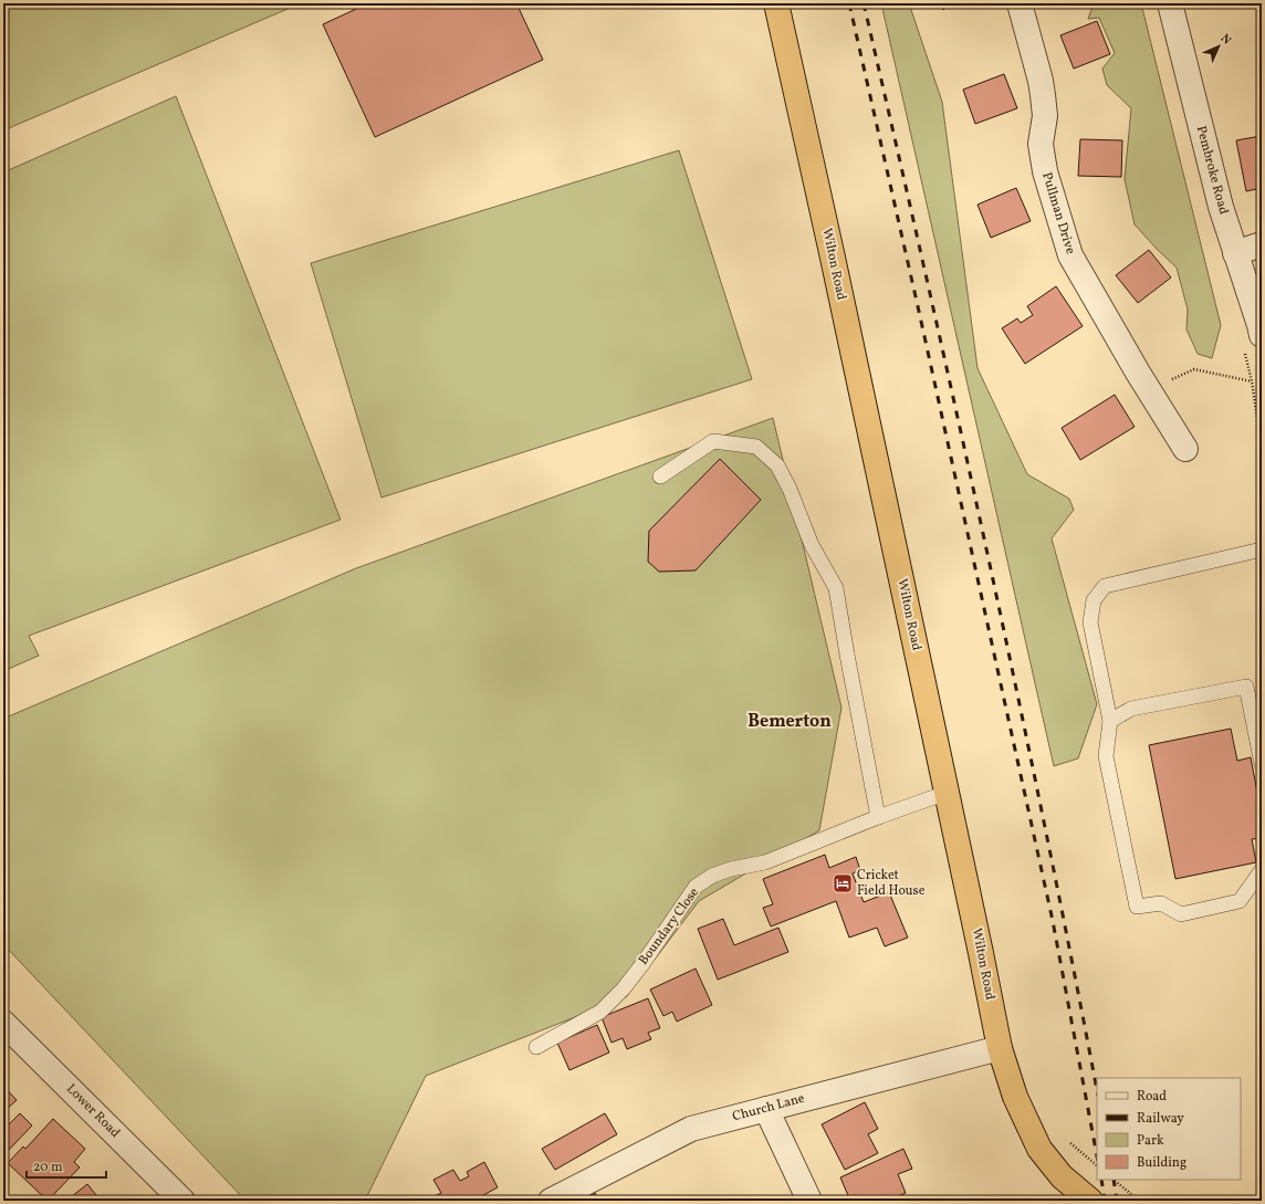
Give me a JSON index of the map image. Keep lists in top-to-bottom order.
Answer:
{
  "streets": {
    "highway": ["Wilton Road"],
    "street": [
      "Pembroke Road",
      "Pullman Drive",
      "Church Lane",
      "Lower Road"
    ],
    "lane": ["Boundary Close"]
  },
  "crossings": [
    ["Wilton Road", "Boundary Close"],
    ["Wilton Road", "Church Lane"]
  ],
  "districts": ["Bemerton"],
  "places": {
    "hotel": ["Cricket Field House"]
  },
  "legend": [
    "Road",
    "Railway",
    "Park",
    "Building"
  ],
  "scale_bar": "20 m",
  "north": "top right"
}
